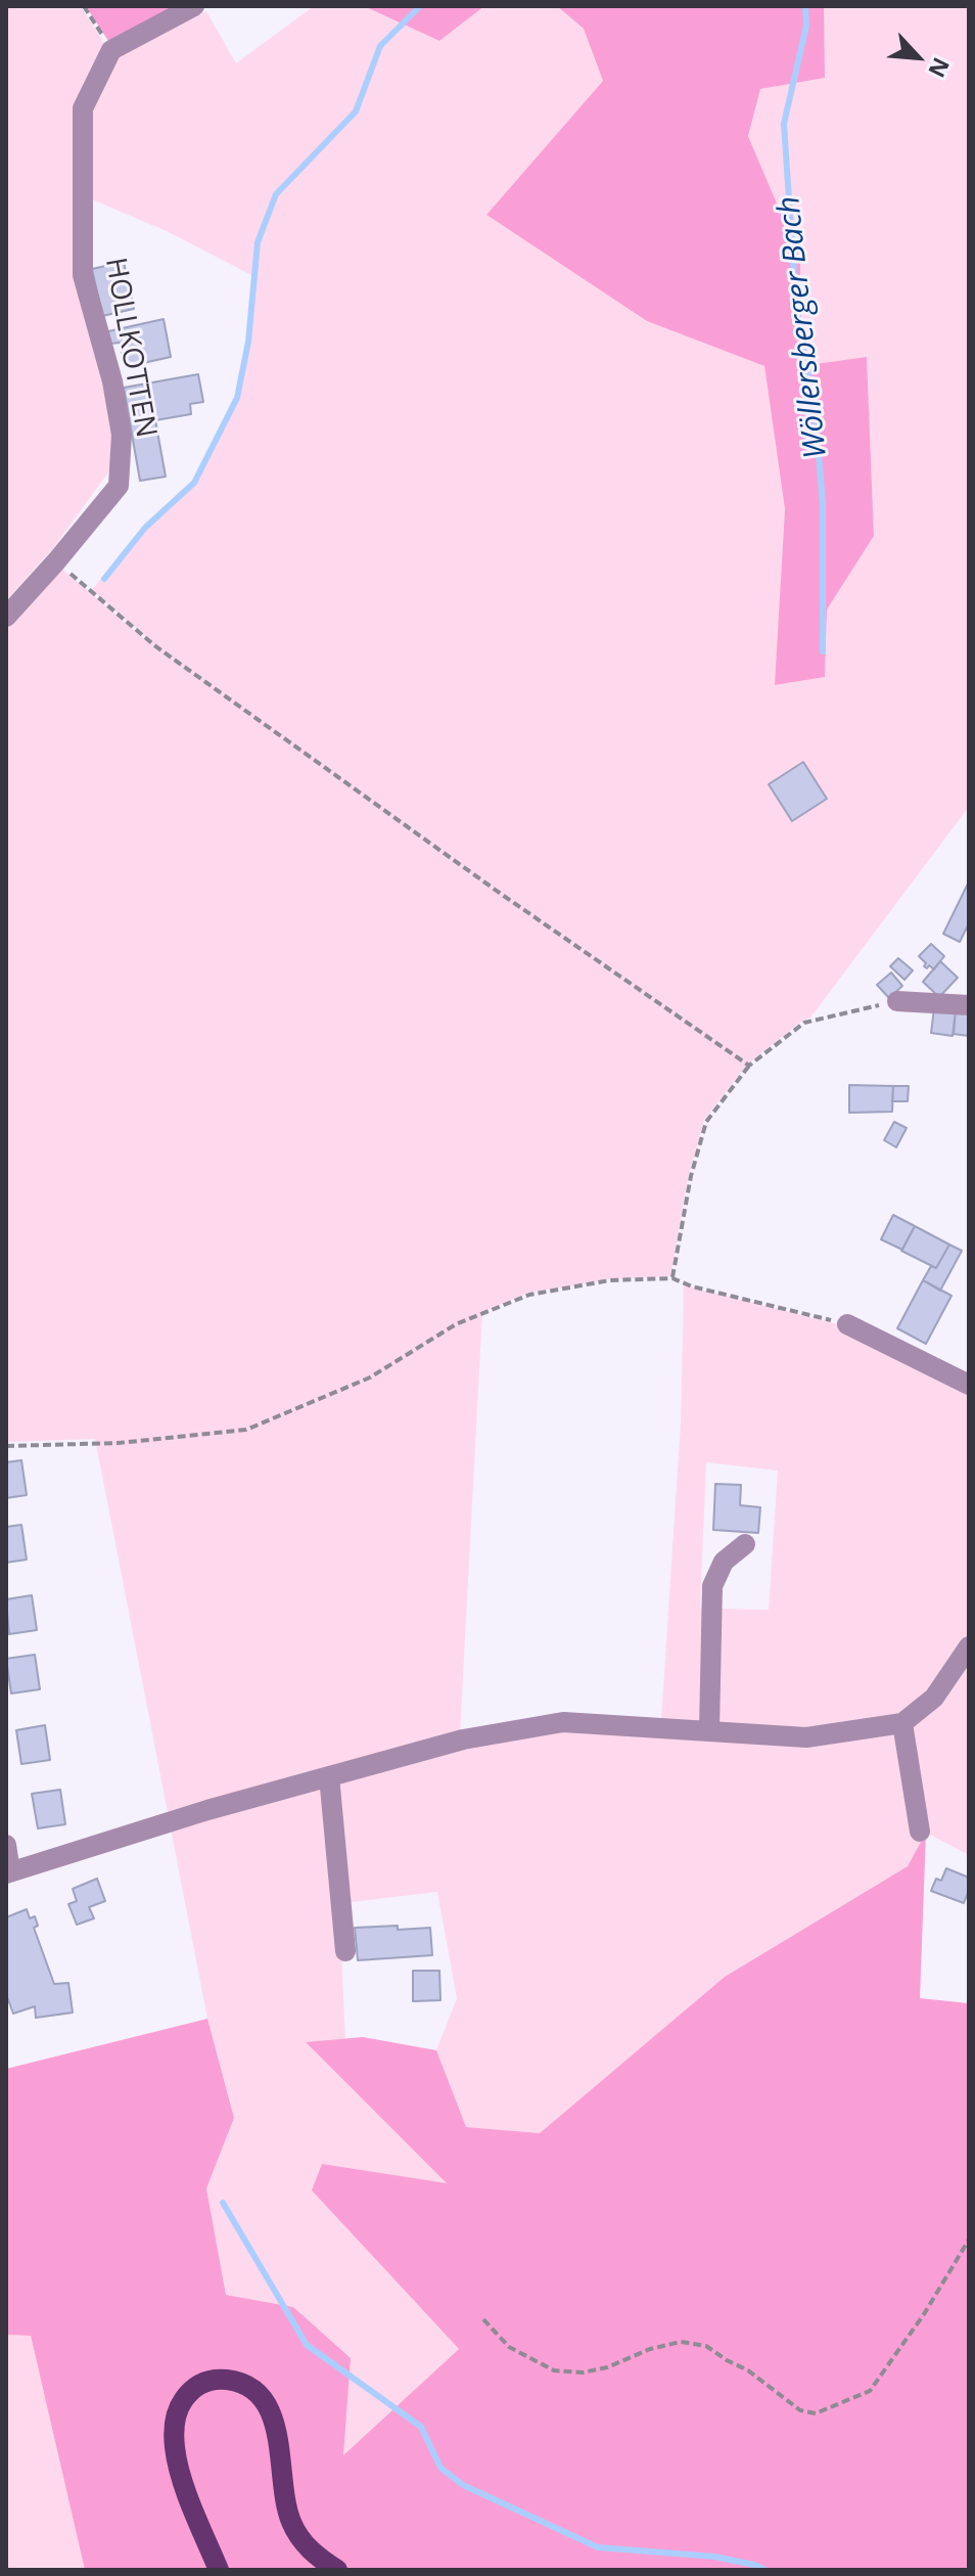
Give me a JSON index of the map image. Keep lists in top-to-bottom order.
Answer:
{
  "streets": {
    "street": ["HOLLKOTTEN"]
  },
  "water": ["Wöllersberger Bach"],
  "north": "bottom right"
}
